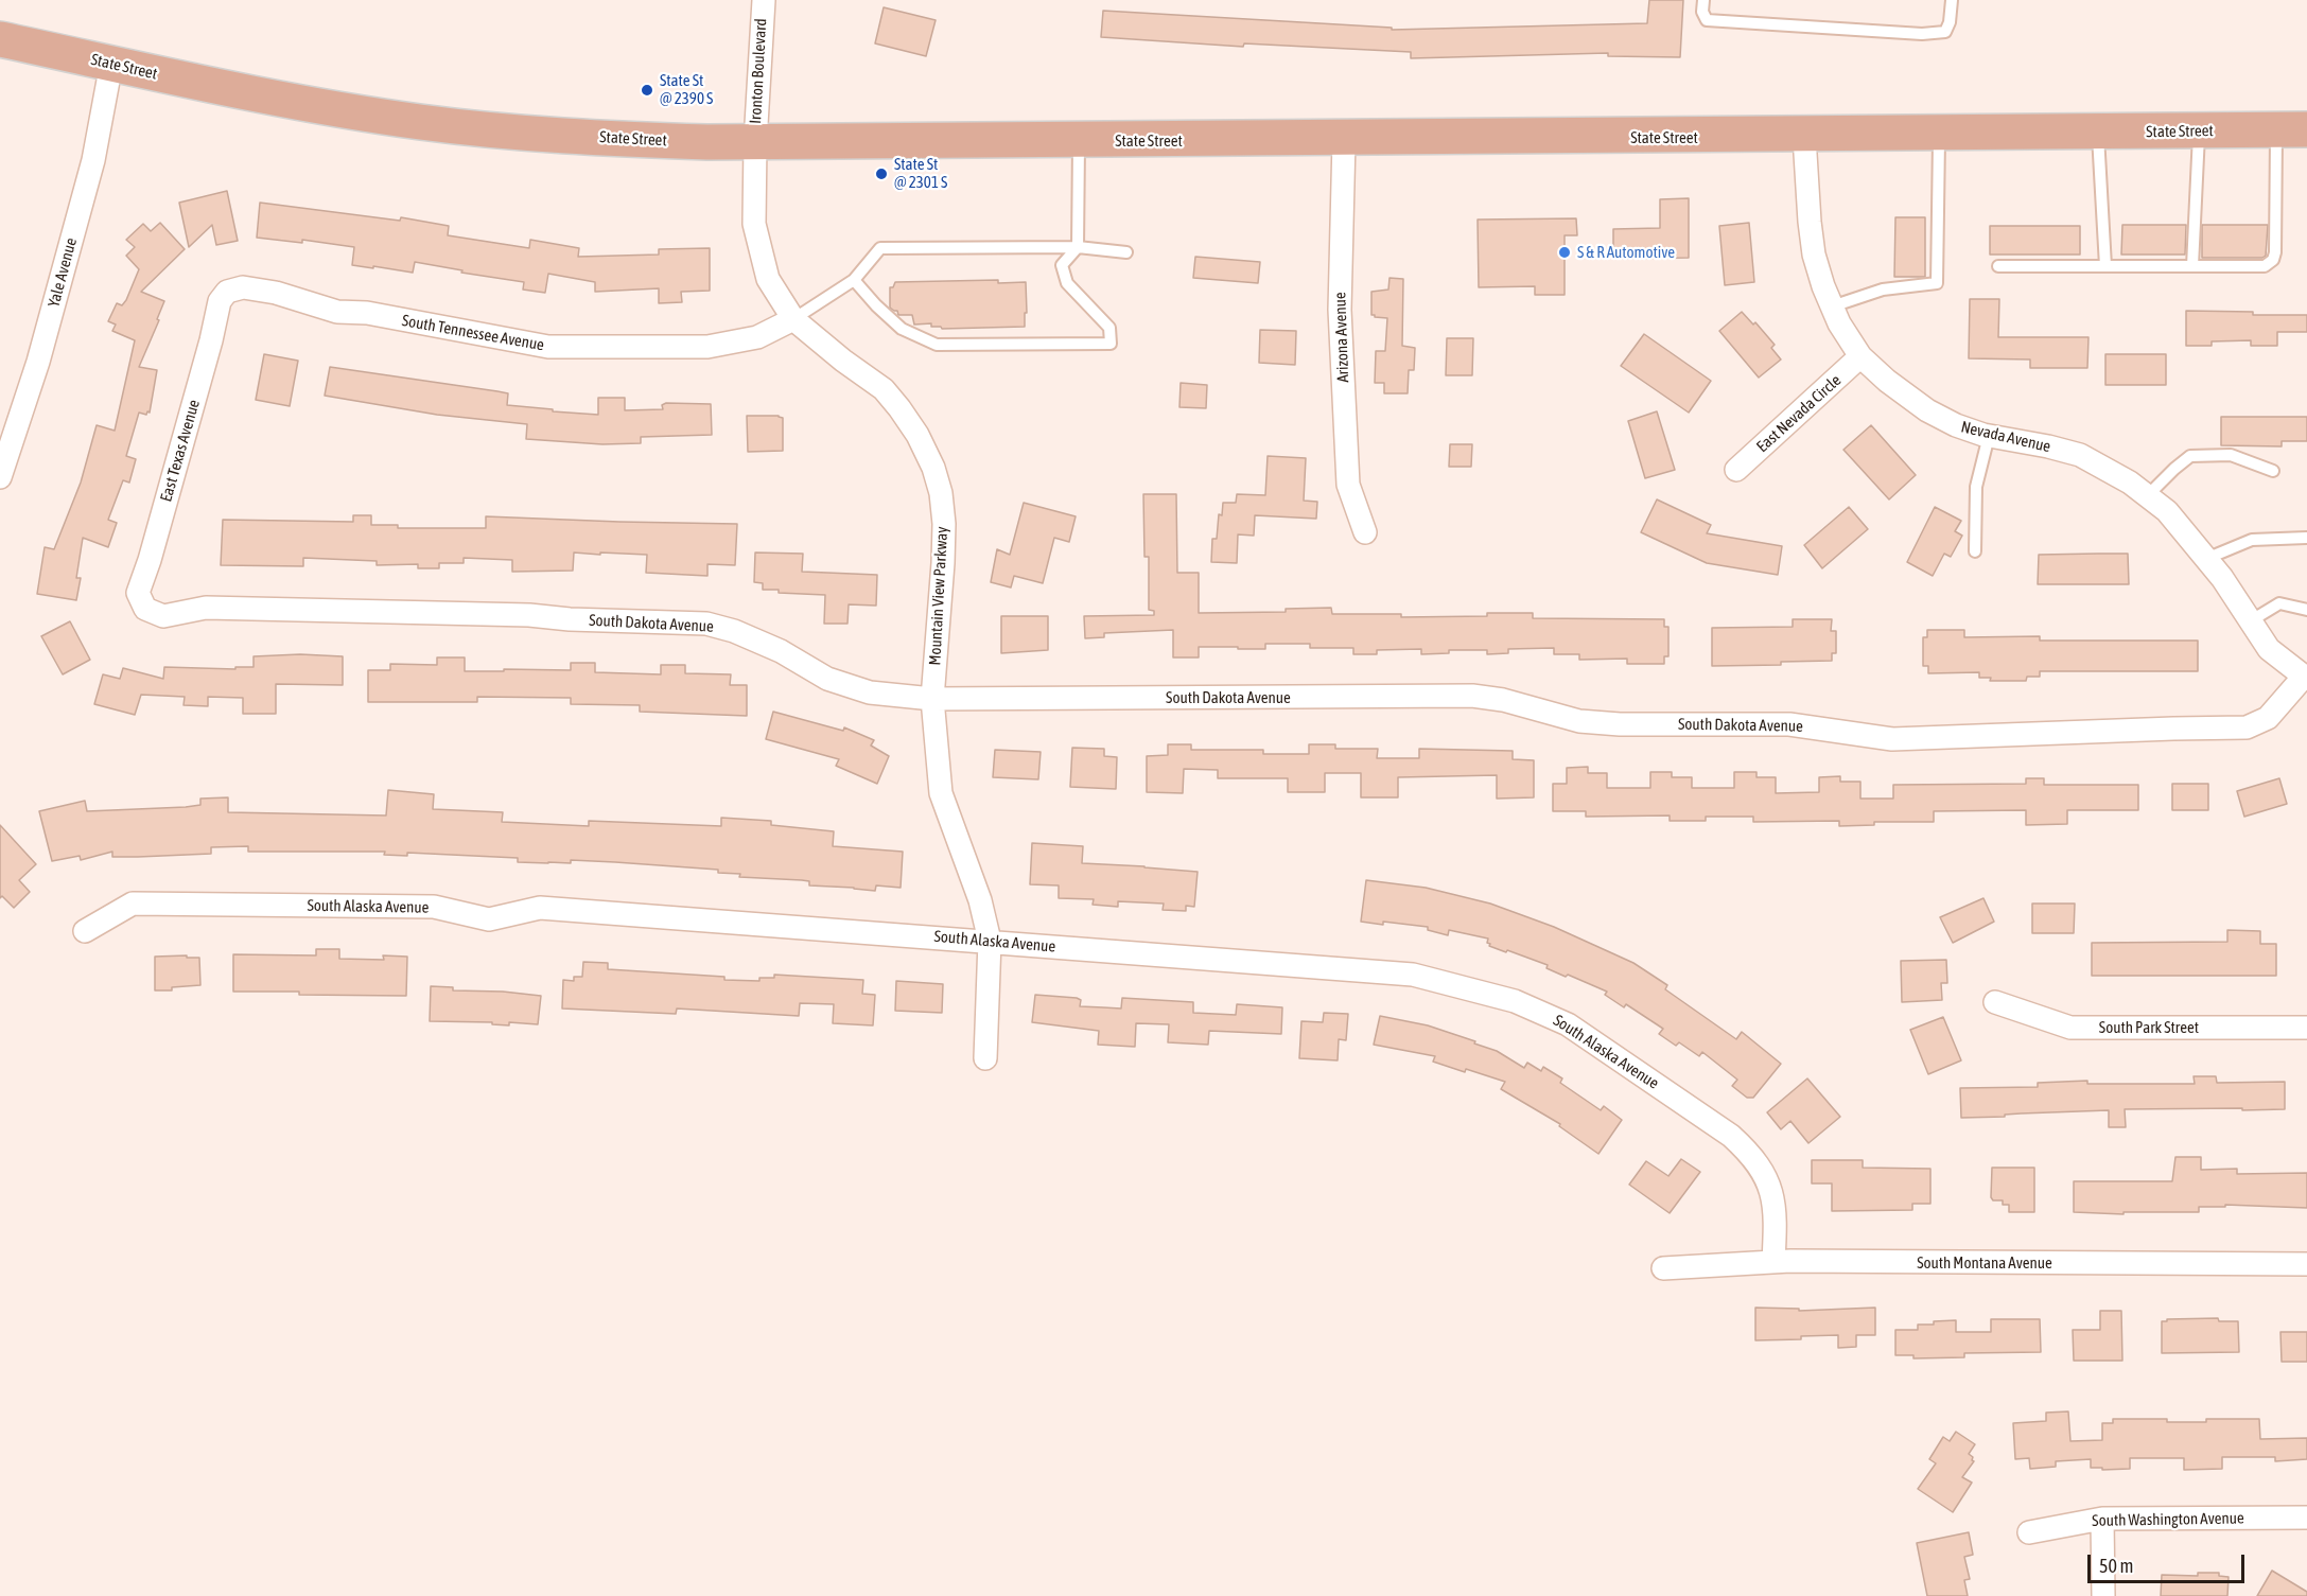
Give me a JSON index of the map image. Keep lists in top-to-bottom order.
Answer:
{
  "streets": {
    "main road": ["State Street"],
    "street": [
      "Ironton Boulevard",
      "Yale Avenue",
      "South Tennessee Avenue",
      "Arizona Avenue",
      "East Nevada Circle",
      "Nevada Avenue",
      "East Texas Avenue",
      "Mountain View Parkway",
      "South Dakota Avenue",
      "South Alaska Avenue",
      "South Park Street",
      "South Montana Avenue",
      "South Washington Avenue"
    ]
  },
  "crossings": [
    ["State Street", "Ironton Boulevard"],
    ["State Street", "Yale Avenue"],
    ["State Street", "Arizona Avenue"],
    ["State Street", "Nevada Avenue"],
    ["State Street", "Mountain View Parkway"],
    ["Ironton Boulevard", "Mountain View Parkway"],
    ["South Tennessee Avenue", "East Texas Avenue"],
    ["South Tennessee Avenue", "Mountain View Parkway"],
    ["East Nevada Circle", "Nevada Avenue"],
    ["Nevada Avenue", "South Dakota Avenue"],
    ["East Texas Avenue", "South Dakota Avenue"],
    ["Mountain View Parkway", "South Dakota Avenue"],
    ["Mountain View Parkway", "South Alaska Avenue"],
    ["South Alaska Avenue", "South Montana Avenue"]
  ],
  "places": ["State St @ 2390 S", "State St @ 2301 S", "S & R Automotive"],
  "scale_bar": "50 m"
}
